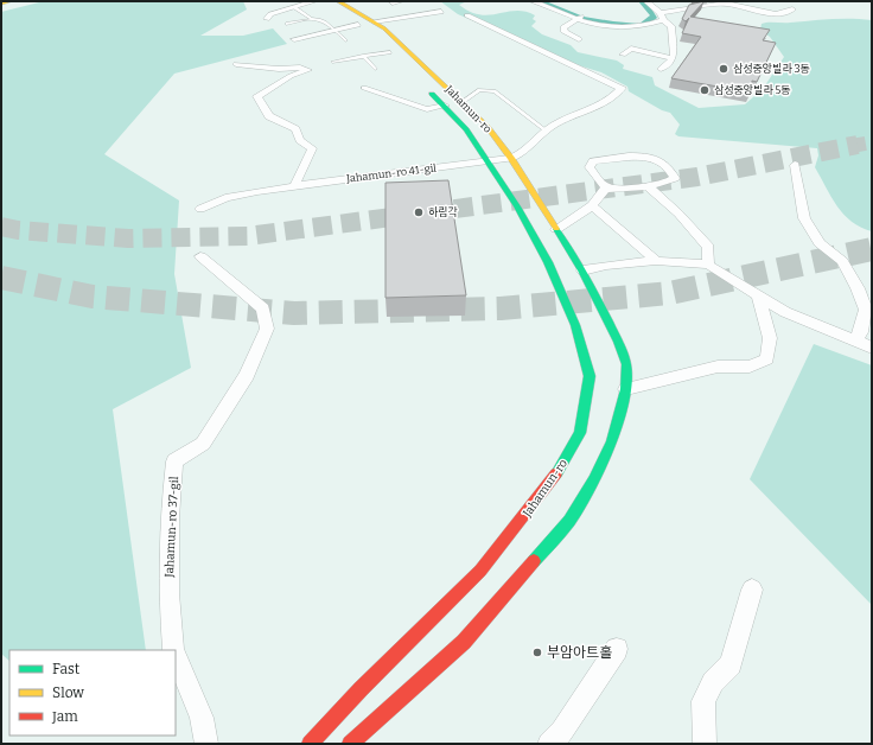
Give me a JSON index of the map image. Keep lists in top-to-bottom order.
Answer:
{
  "streets": {
    "main road": ["Jahamun-ro"],
    "street": ["Jahamun-ro 41-gil", "Jahamun-ro 37-gil"]
  },
  "crossings": [
    ["Jahamun-ro", "Jahamun-ro 41-gil"]
  ],
  "places": [
    "삼성중앙빌라 3동",
    "삼성중앙빌라 5동",
    "하림각",
    "부암아트홀"
  ],
  "legend": ["Fast", "Slow", "Jam"]
}
